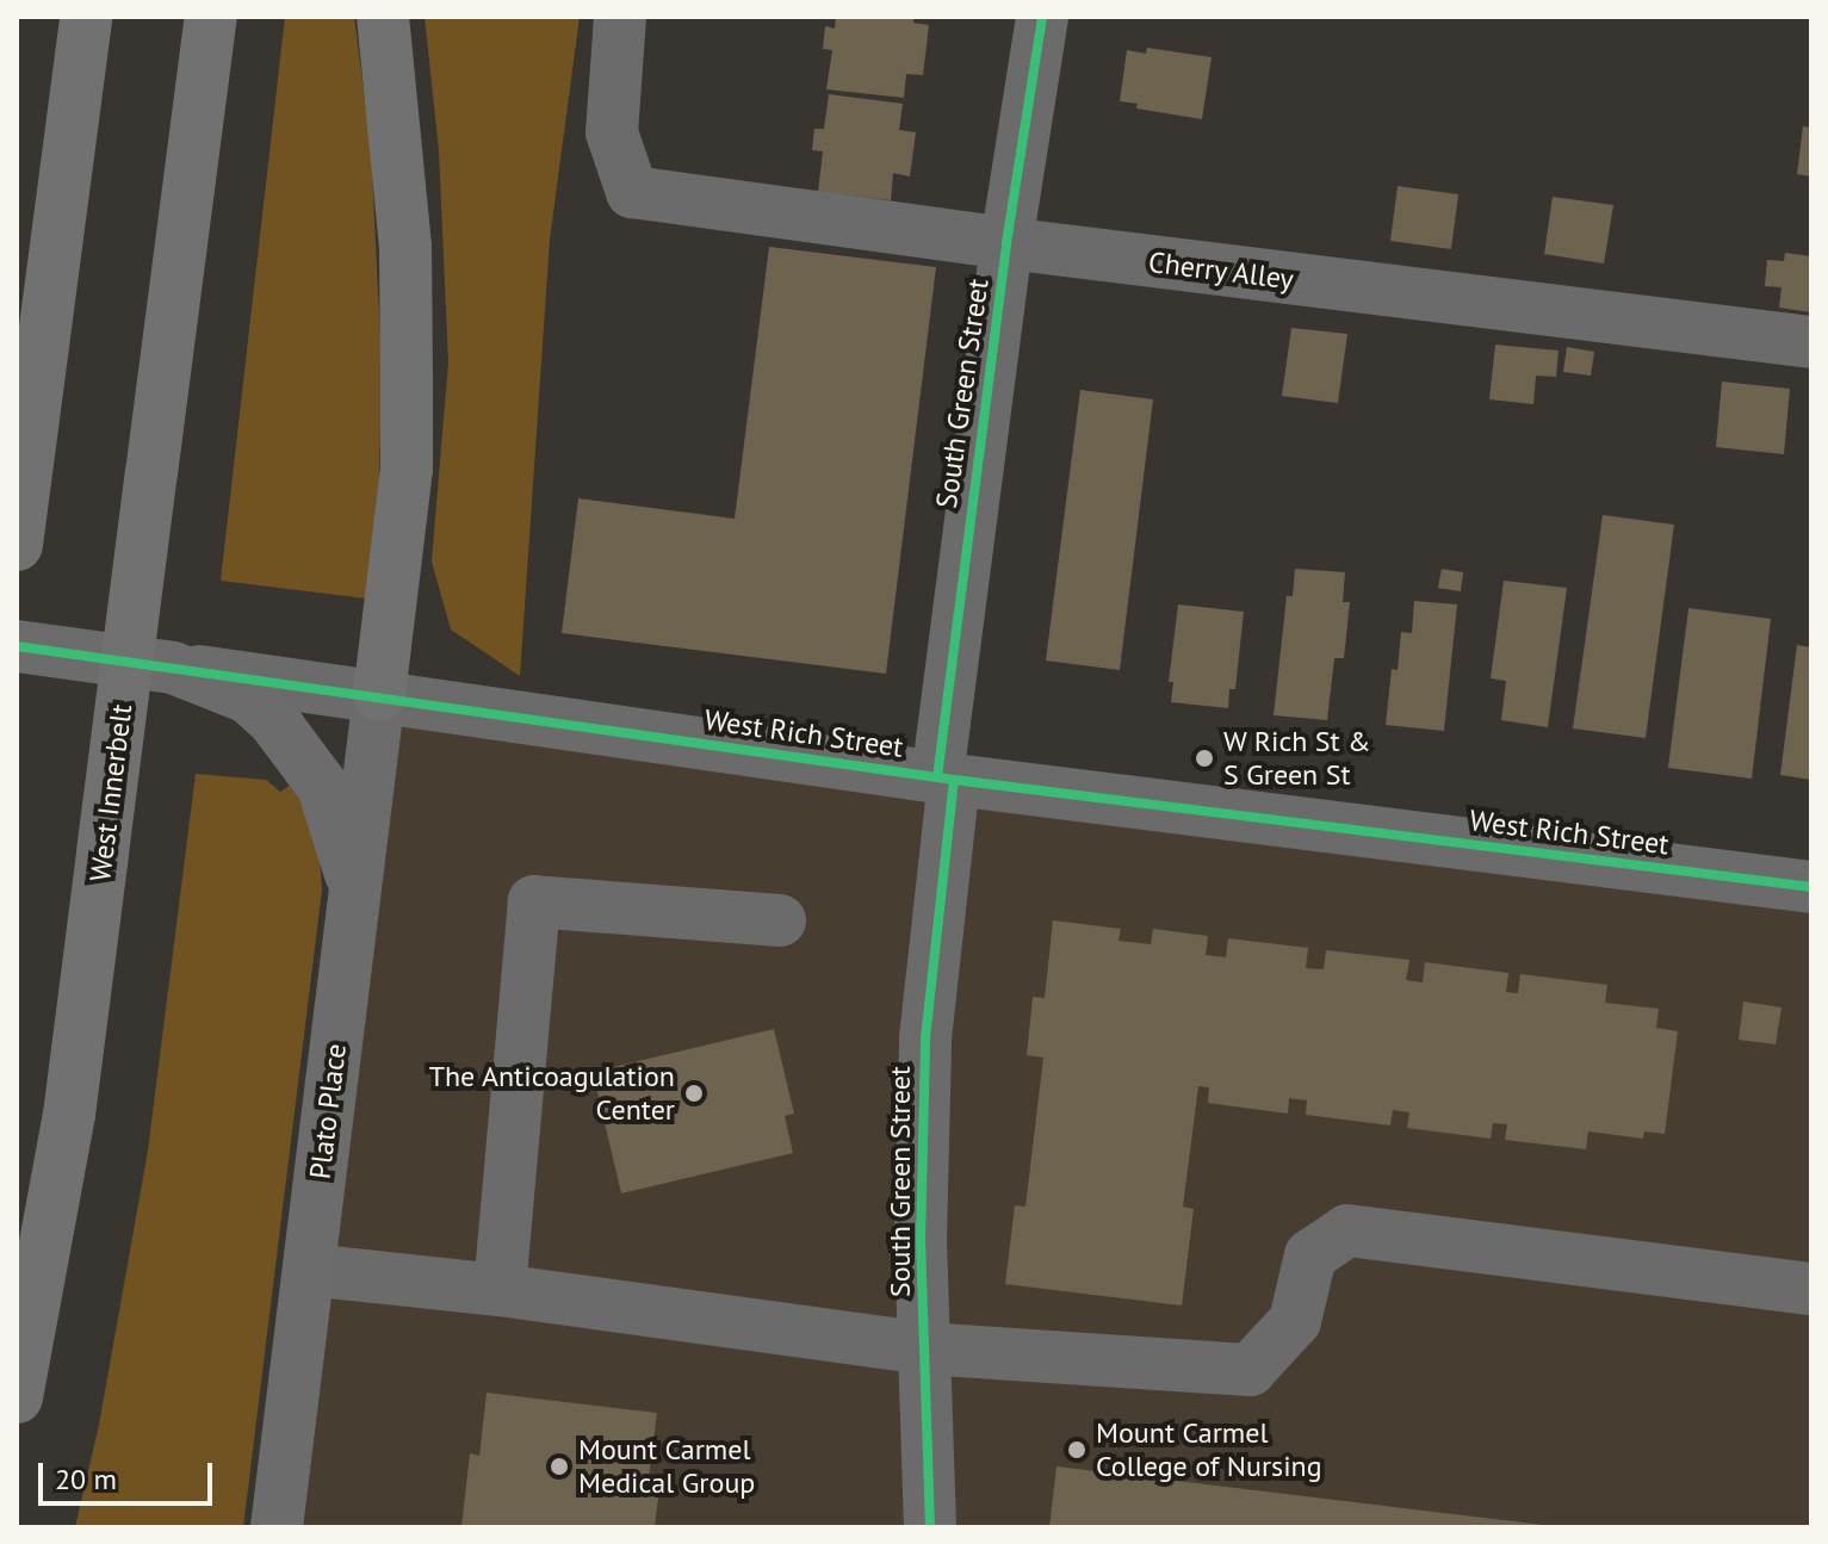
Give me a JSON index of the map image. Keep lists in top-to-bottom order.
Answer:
{
  "streets": {
    "highway": ["West Innerbelt"],
    "main road": ["West Rich Street", "Plato Place"],
    "street": ["Cherry Alley", "South Green Street"]
  },
  "crossings": [
    ["Cherry Alley", "South Green Street"],
    ["South Green Street", "West Rich Street"],
    ["West Rich Street", "Plato Place"]
  ],
  "places": [
    "W Rich St & S Green St",
    "The Anticoagulation Center",
    "Mount Carmel College of Nursing",
    "Mount Carmel Medical Group"
  ],
  "scale_bar": "20 m"
}
